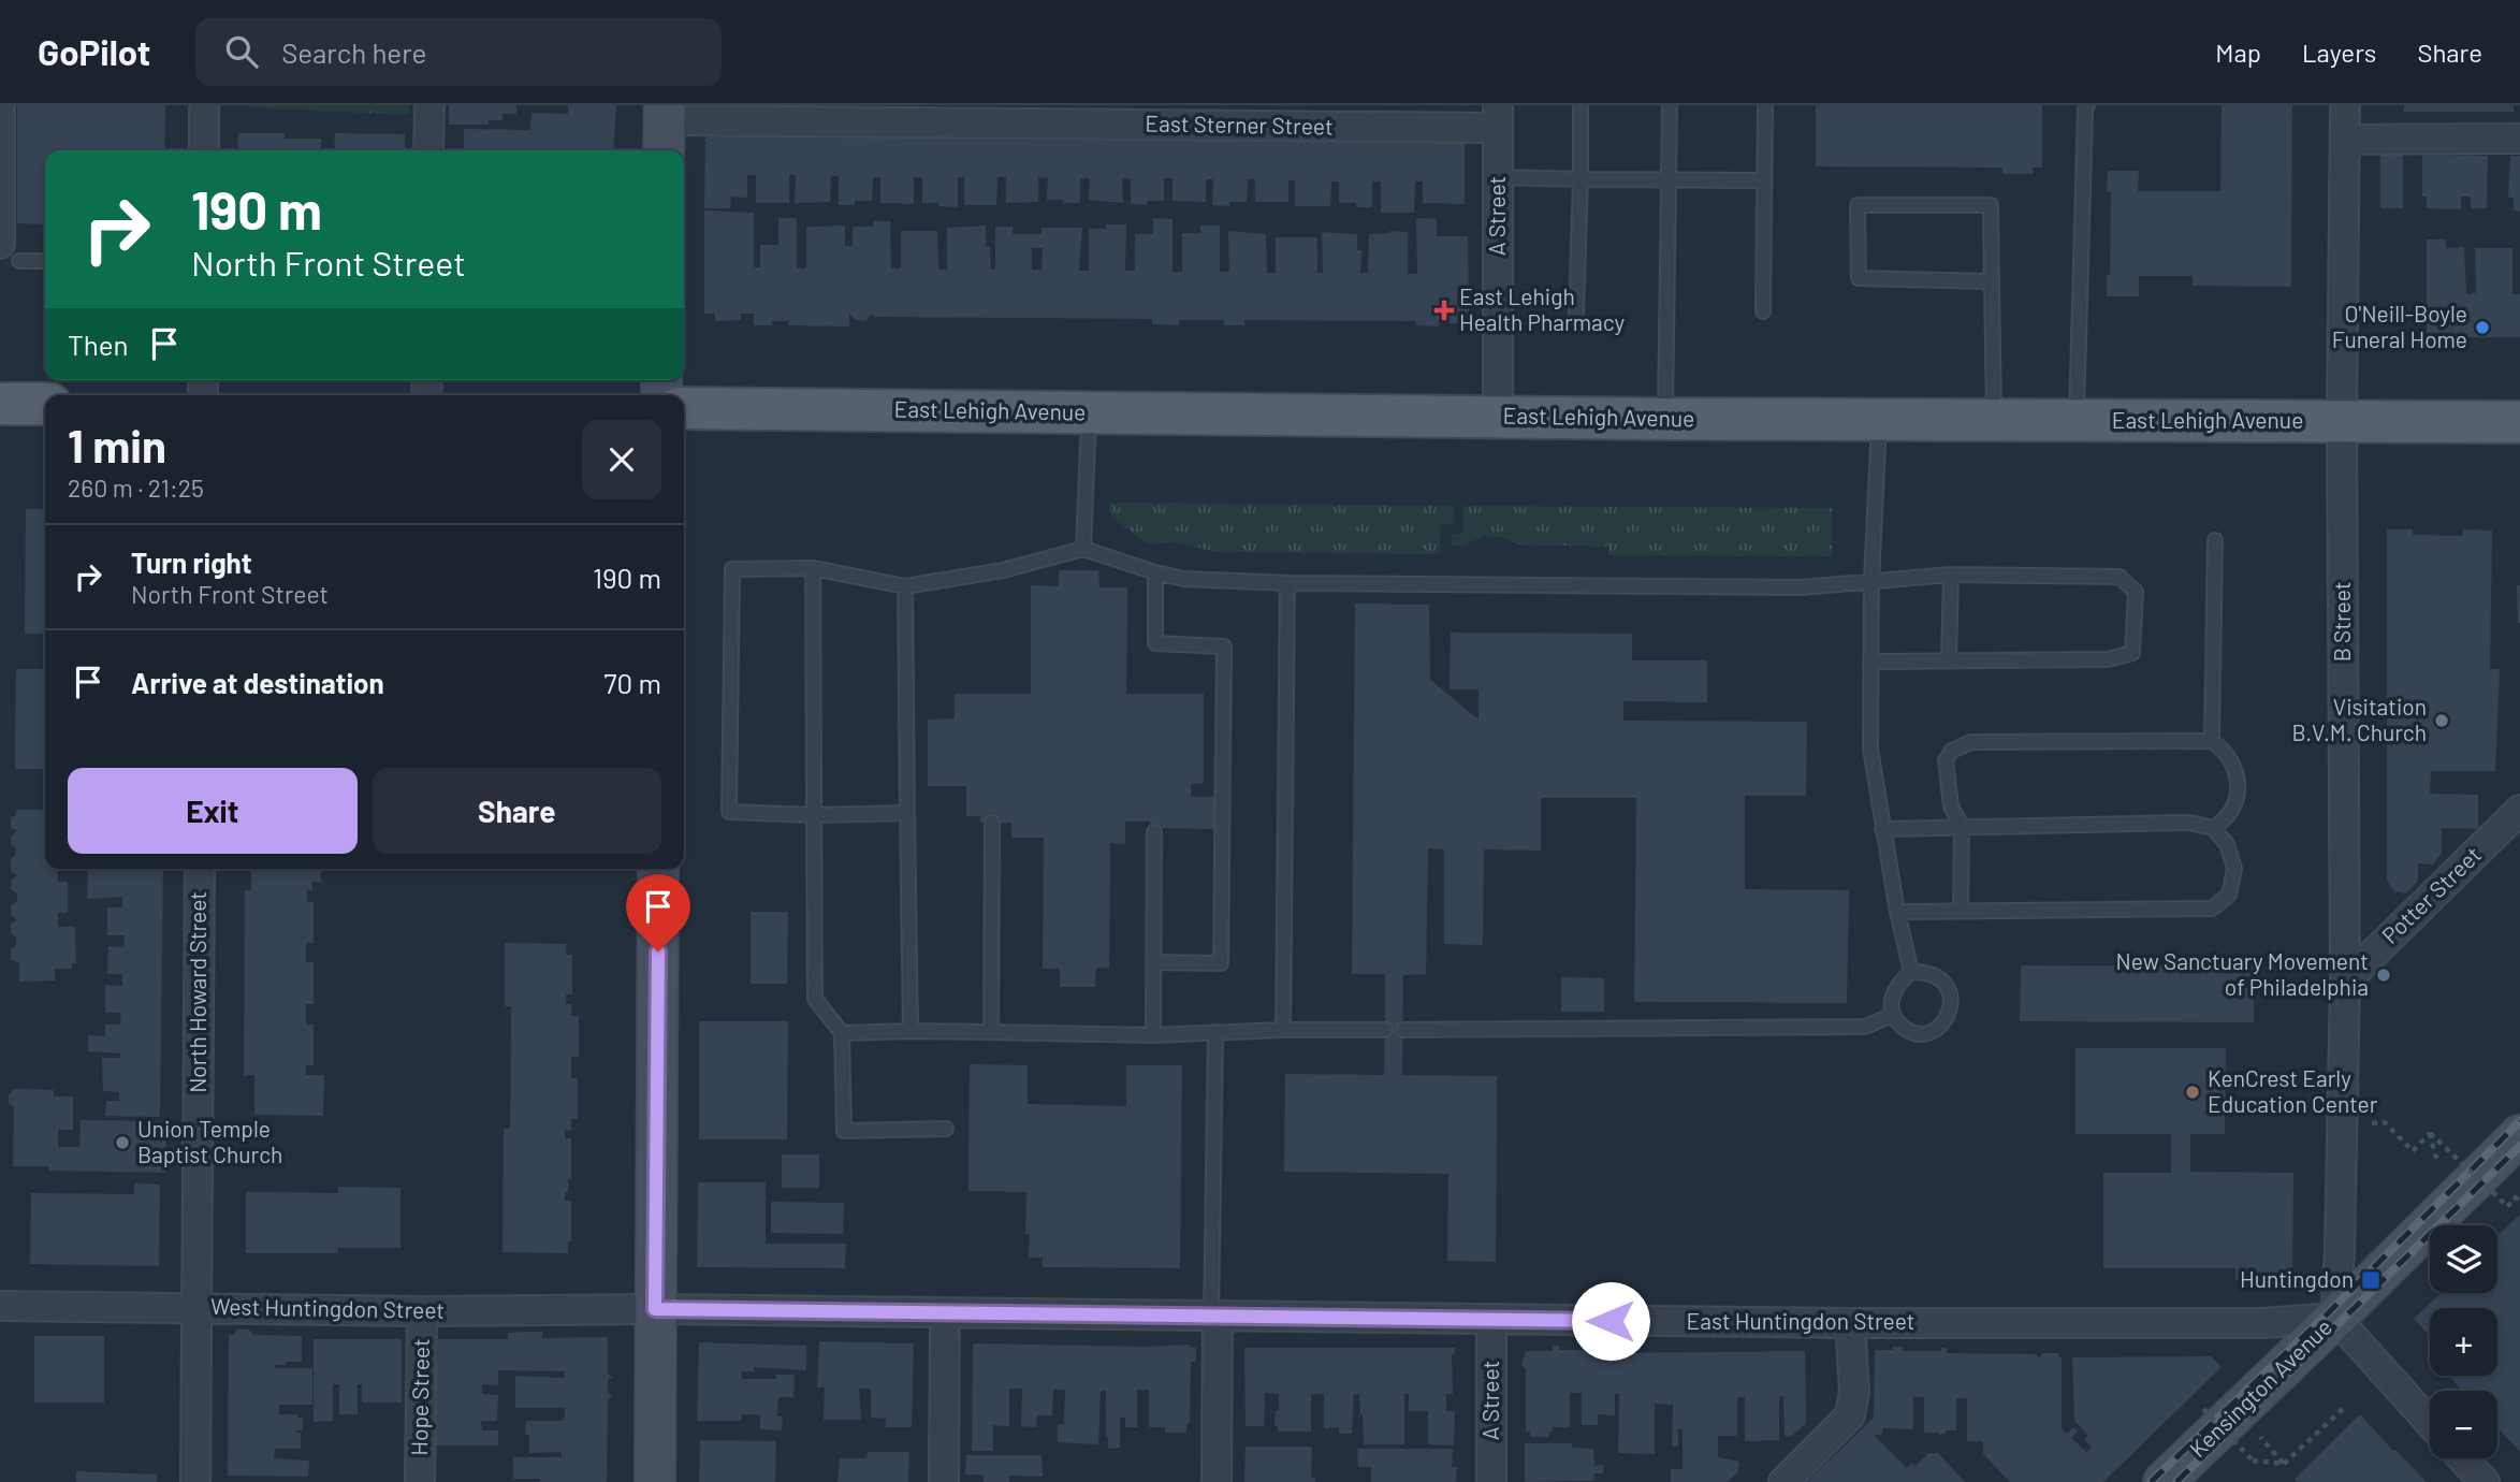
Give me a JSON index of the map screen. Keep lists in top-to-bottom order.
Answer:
{
  "streets": {
    "main road": ["East Lehigh Avenue"],
    "street": [
      "East Sterner Street",
      "A Street",
      "B Street",
      "Potter Street",
      "North Howard Street",
      "West Huntingdon Street",
      "East Huntingdon Street",
      "Kensington Avenue",
      "Hope Street"
    ]
  },
  "crossings": [
    ["East Sterner Street", "A Street"],
    ["A Street", "East Lehigh Avenue"],
    ["A Street", "East Huntingdon Street"],
    ["East Lehigh Avenue", "B Street"],
    ["B Street", "Potter Street"],
    ["B Street", "East Huntingdon Street"],
    ["B Street", "Kensington Avenue"],
    ["North Howard Street", "West Huntingdon Street"],
    ["West Huntingdon Street", "East Huntingdon Street"],
    ["West Huntingdon Street", "Hope Street"],
    ["East Huntingdon Street", "Kensington Avenue"]
  ],
  "places": {
    "health": ["East Lehigh Health Pharmacy"],
    "other": [
      "O'Neill-Boyle Funeral Home",
      "Visitation B.V.M. Church",
      "New Sanctuary Movement of Philadelphia",
      "KenCrest Early Education Center",
      "Union Temple Baptist Church"
    ],
    "transit": ["Huntingdon"]
  },
  "page": {
    "header": "GoPilot",
    "search": "Search here",
    "nav": ["Map", "Layers", "Share"],
    "turn": ["190 m", "North Front Street"],
    "then": "Then",
    "heading": ["1 min", "260 m · 21:25"],
    "list": [
      {
        "name": "Turn right",
        "note": "North Front Street",
        "value": "190 m"
      },
      {
        "name": "Arrive at destination",
        "value": "70 m"
      }
    ],
    "buttons": ["Exit", "Share"],
    "map_buttons": ["+", "−"]
  }
}
